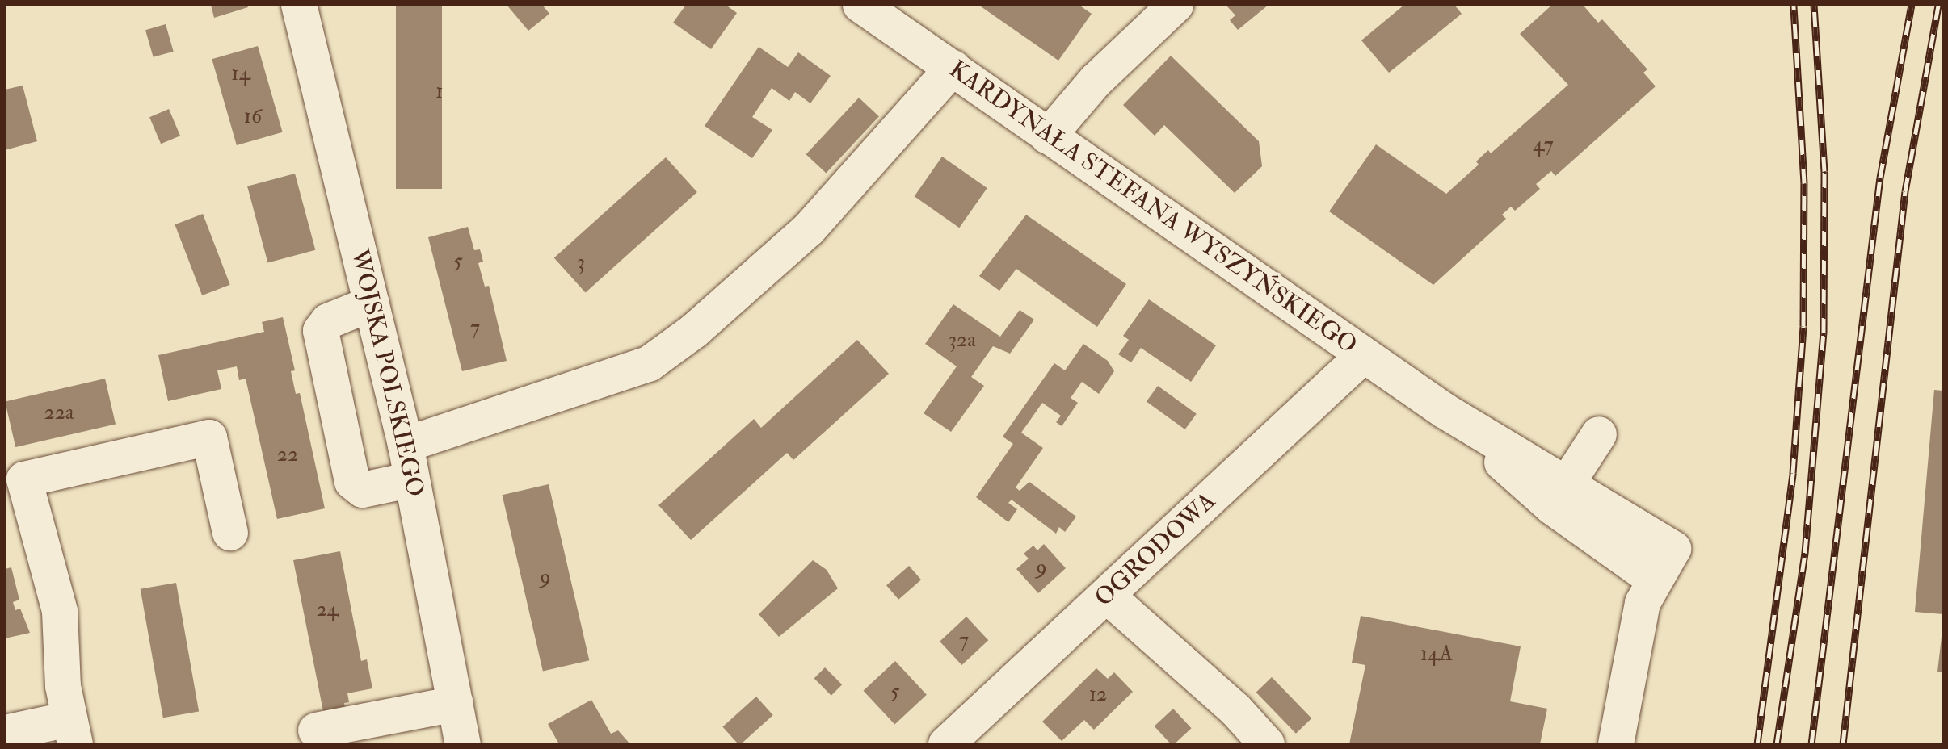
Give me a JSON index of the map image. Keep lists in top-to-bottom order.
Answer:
{
  "streets": {
    "street": ["KARDYNAŁA STEFANA WYSZYŃSKIEGO", "WOJSKA POLSKIEGO", "OGRODOWA"]
  },
  "crossings": [
    ["KARDYNAŁA STEFANA WYSZYŃSKIEGO", "OGRODOWA"]
  ],
  "house_numbers": [
    "14",
    "1",
    "16",
    "47",
    "5",
    "3",
    "7",
    "32a",
    "22a",
    "22",
    "9",
    "9",
    "24",
    "7",
    "14A",
    "5",
    "12"
  ]
}
